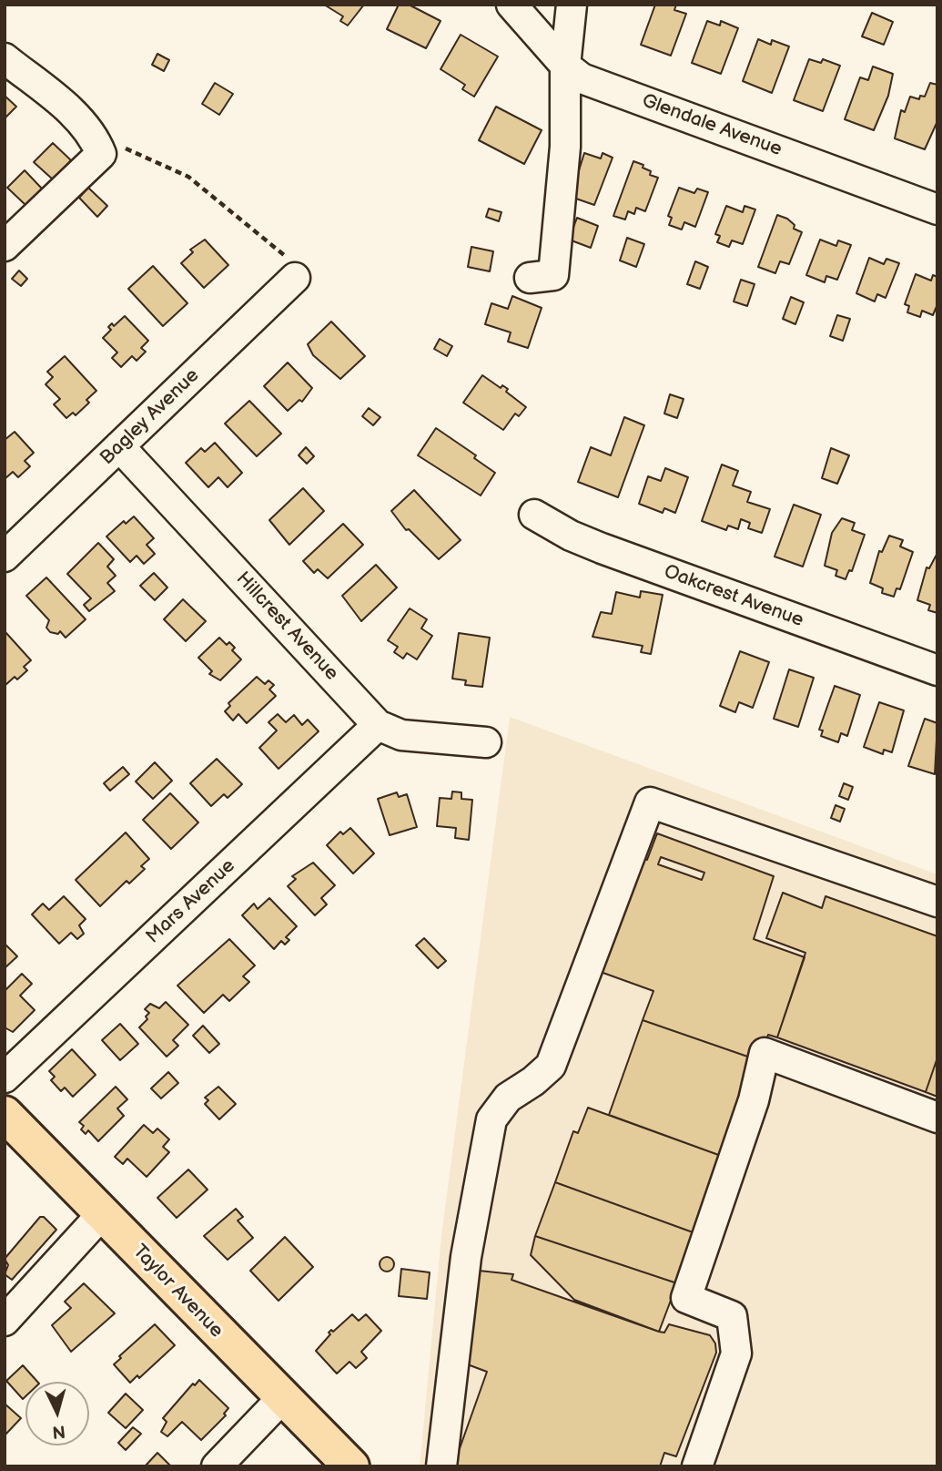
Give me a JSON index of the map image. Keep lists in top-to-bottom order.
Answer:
{
  "streets": {
    "main road": ["Taylor Avenue"],
    "street": [
      "Glendale Avenue",
      "Bagley Avenue",
      "Oakcrest Avenue",
      "Hillcrest Avenue",
      "Mars Avenue"
    ]
  },
  "crossings": [
    ["Bagley Avenue", "Hillcrest Avenue"],
    ["Hillcrest Avenue", "Mars Avenue"]
  ],
  "north": "bottom"
}
